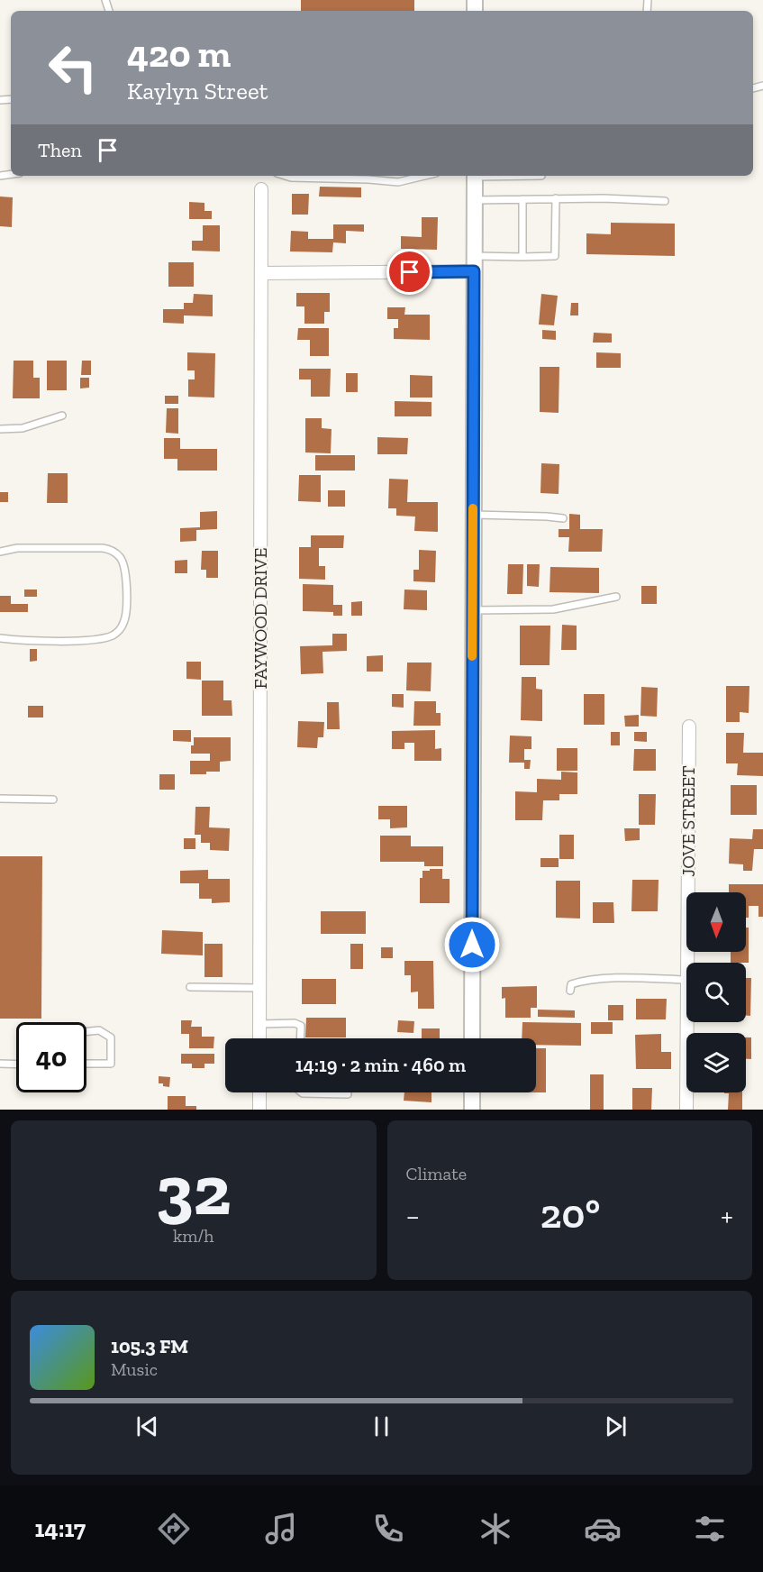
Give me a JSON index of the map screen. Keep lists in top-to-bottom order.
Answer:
{
  "streets": {
    "street": ["FAYWOOD DRIVE", "JOVE STREET"]
  },
  "north": "bottom",
  "page": {
    "turn": ["420 m", "Kaylyn Street"],
    "then": "Then",
    "limit": "40",
    "trip": "14:19 · 2 min · 460 m",
    "tile": [
      ["32", "km/h"],
      "Climate"
    ],
    "heat": ["−", "20°", "+"],
    "song": ["105.3 FM", "Music"],
    "tabs": "14:17"
  }
}
